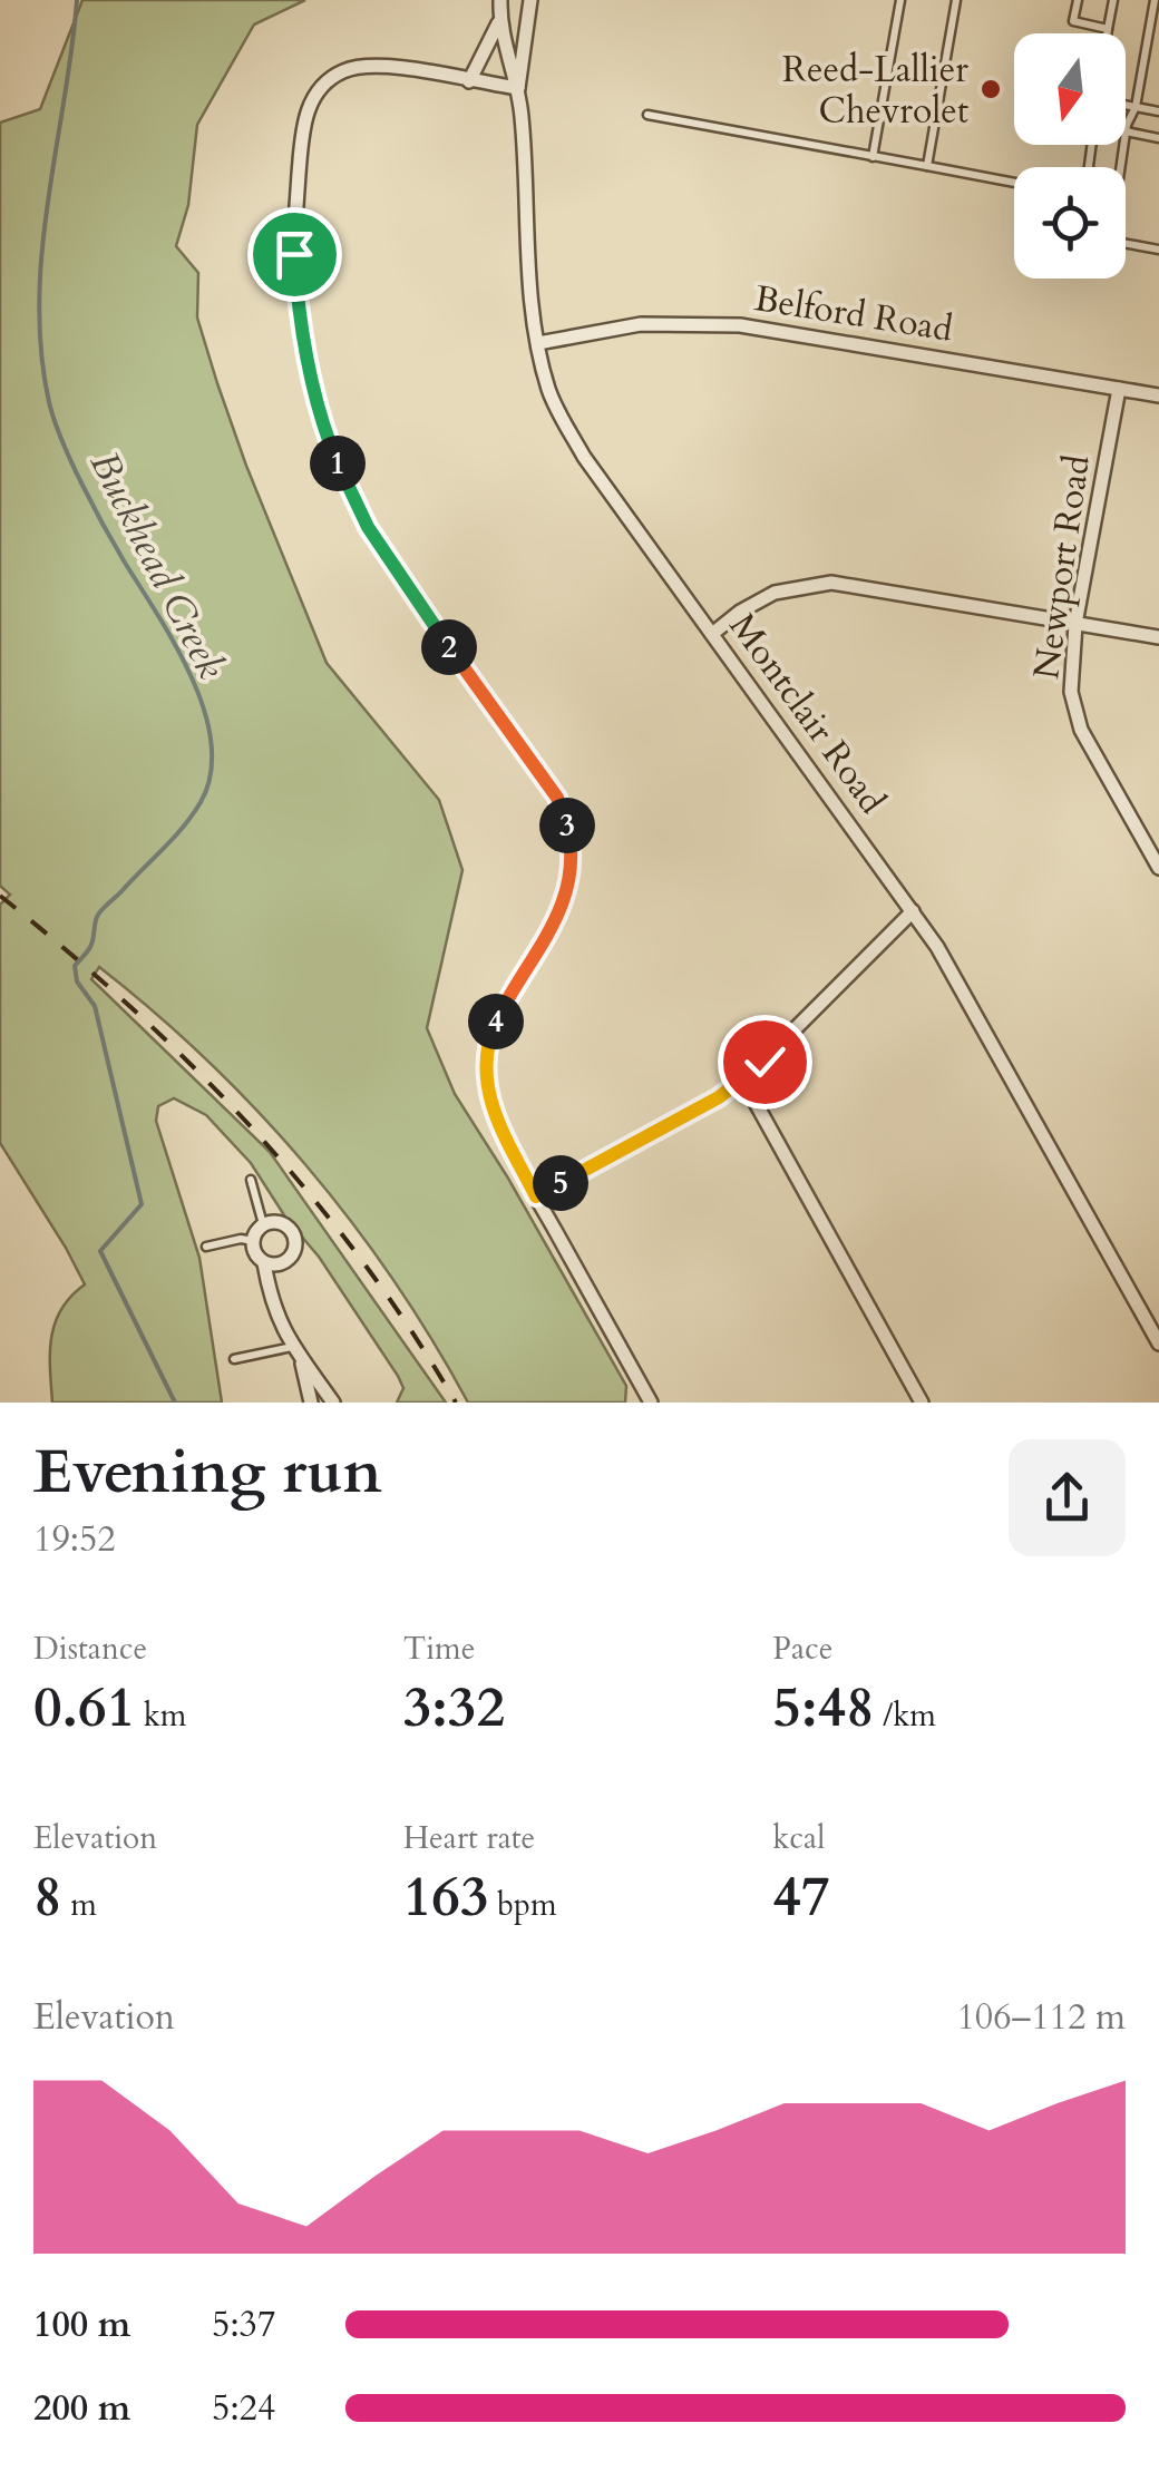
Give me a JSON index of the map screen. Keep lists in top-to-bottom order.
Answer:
{
  "streets": {
    "street": ["Belford Road", "Newport Road", "Montclair Road"]
  },
  "crossings": [
    ["Belford Road", "Newport Road"],
    ["Belford Road", "Montclair Road"]
  ],
  "water": ["Buckhead Creek"],
  "places": ["Reed-Lallier Chevrolet"],
  "north": "bottom",
  "page": {
    "pins": [
      "1",
      "2",
      "3",
      "4",
      "5"
    ],
    "heading": ["Evening run", "19:52"],
    "stats": [
      ["Distance", "0.61 km"],
      ["Time", "3:32"],
      ["Pace", "5:48 /km"],
      ["Elevation", "8 m"],
      ["Heart rate", "163 bpm"],
      ["kcal", "47"]
    ],
    "chart": ["Elevation", "106–112 m"],
    "list": [
      {
        "name": "100 m",
        "note": "5:37"
      },
      {
        "name": "200 m",
        "note": "5:24"
      }
    ]
  }
}
